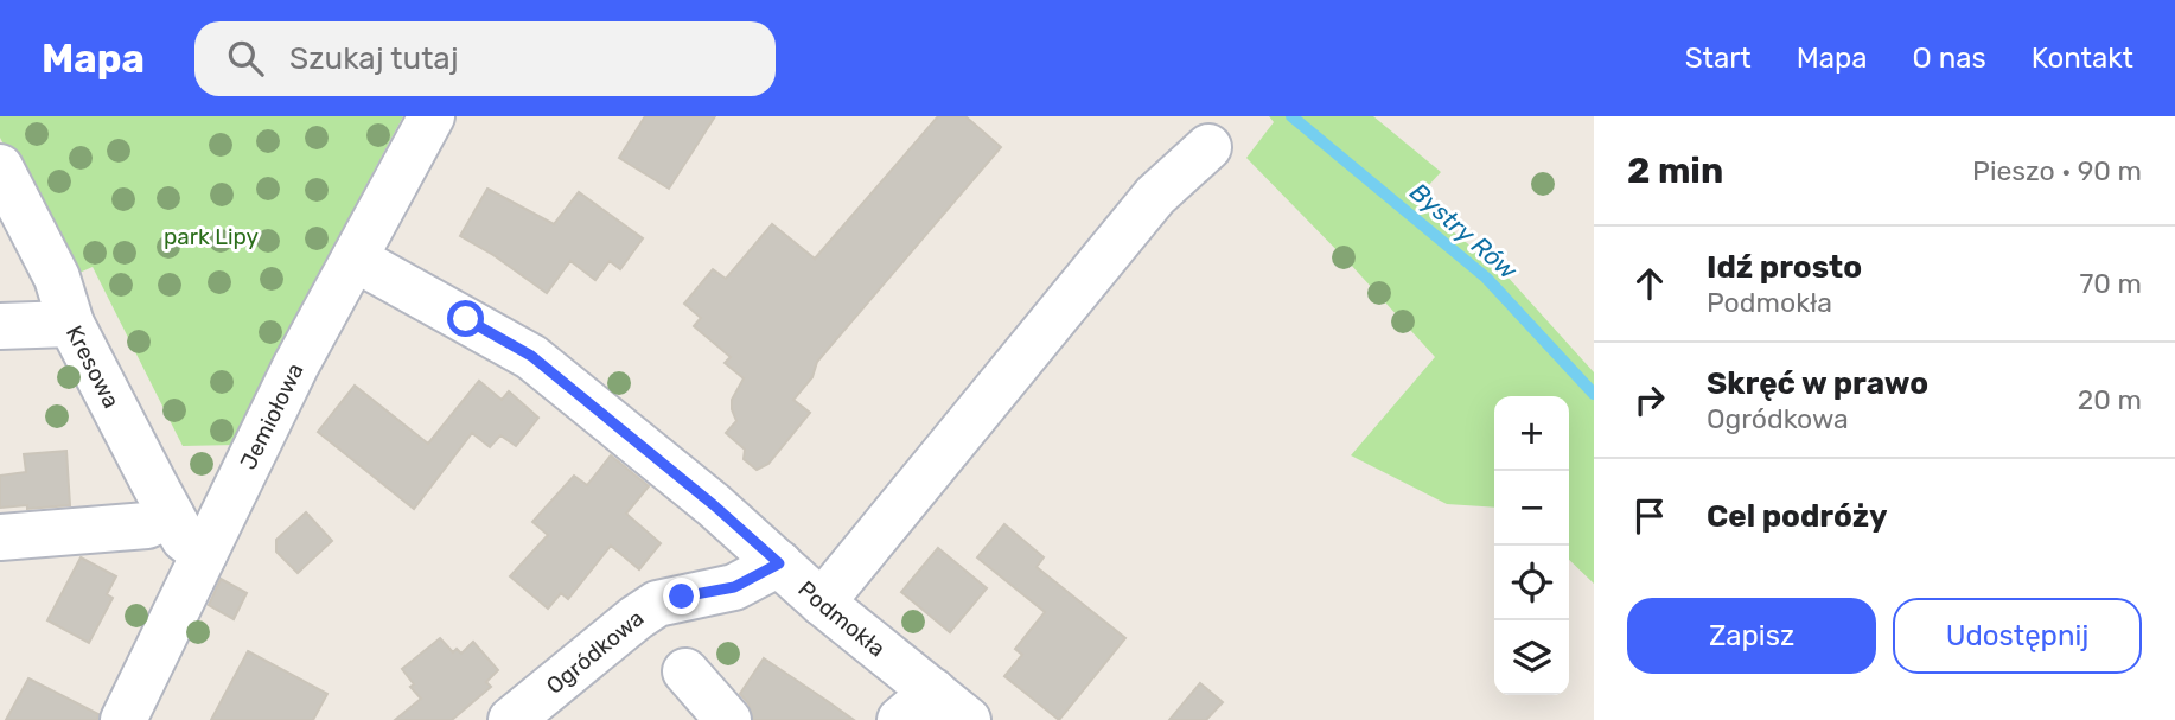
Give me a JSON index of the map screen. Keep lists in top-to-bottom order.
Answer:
{
  "streets": {
    "street": [
      "Kresowa",
      "Jemiołowa",
      "Podmokła",
      "Ogródkowa"
    ]
  },
  "crossings": [
    ["Kresowa", "Jemiołowa"],
    ["Jemiołowa", "Podmokła"],
    ["Podmokła", "Ogródkowa"]
  ],
  "water": ["Bystry Rów"],
  "parks": ["park Lipy"],
  "page": {
    "header": "Mapa",
    "search": "Szukaj tutaj",
    "nav": [
      "Start",
      "Mapa",
      "O nas",
      "Kontakt"
    ],
    "heading": ["2 min", "Pieszo · 90 m"],
    "list": [
      ["Idź prosto", "Podmokła", "70 m"],
      ["Skręć w prawo", "Ogródkowa", "20 m"],
      "Cel podróży"
    ],
    "map_buttons": ["+", "−"],
    "buttons": ["Zapisz", "Udostępnij"]
  }
}
